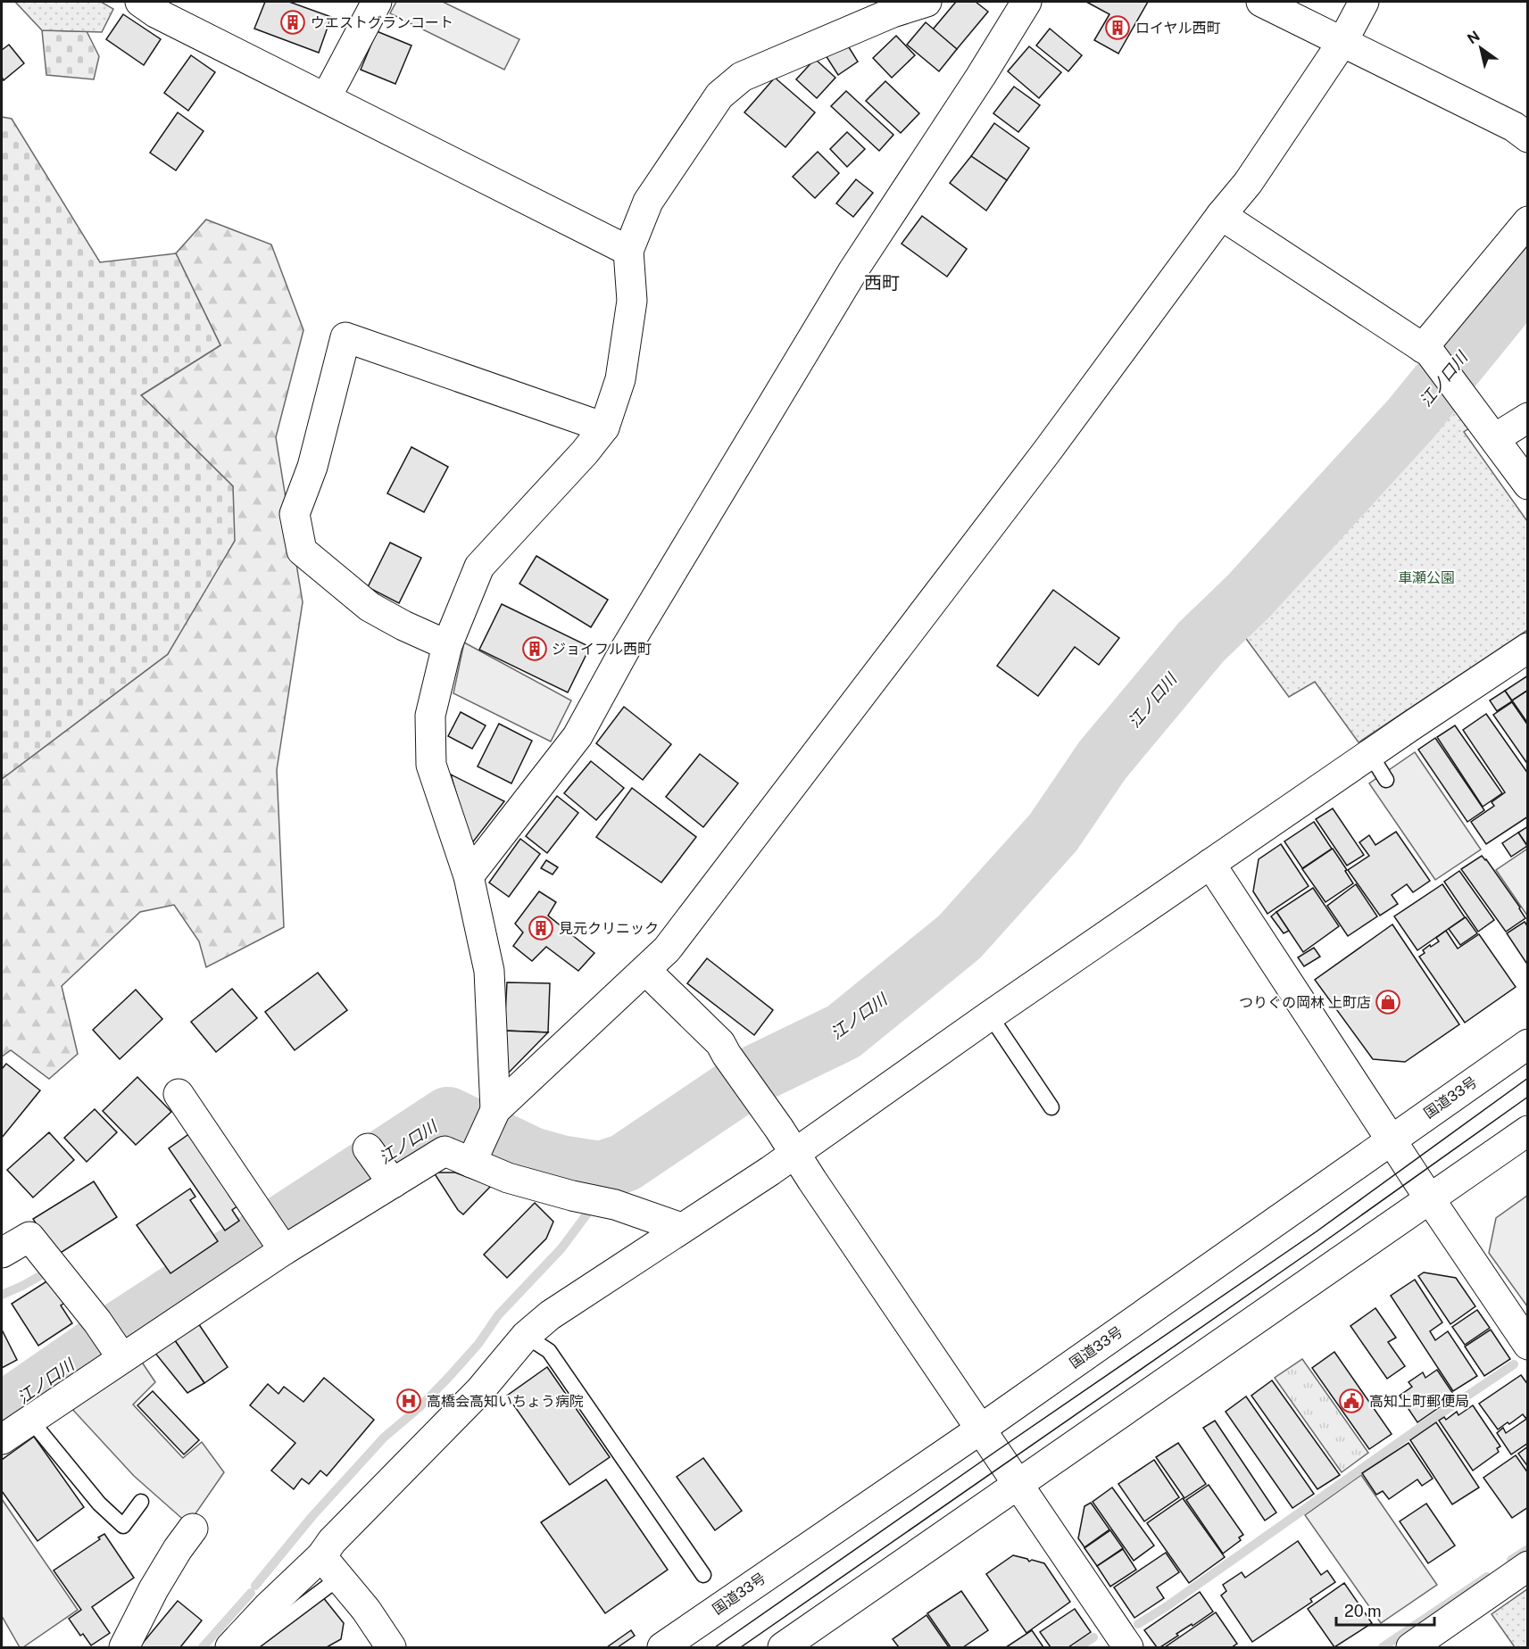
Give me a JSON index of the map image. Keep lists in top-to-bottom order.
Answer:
{
  "streets": {
    "main road": ["国道33号"]
  },
  "districts": ["西町"],
  "water": ["江ノ口川"],
  "parks": ["車瀬公園"],
  "places": {
    "building": [
      "ウエストグランコート",
      "ロイヤル西町",
      "ジョイフル西町",
      "見元クリニック"
    ],
    "shop": ["つりぐの岡林 上町店"],
    "hospital": ["高橋会高知いちょう病院"],
    "public building": ["高知上町郵便局"]
  },
  "scale_bar": "20 m",
  "north": "top left"
}
